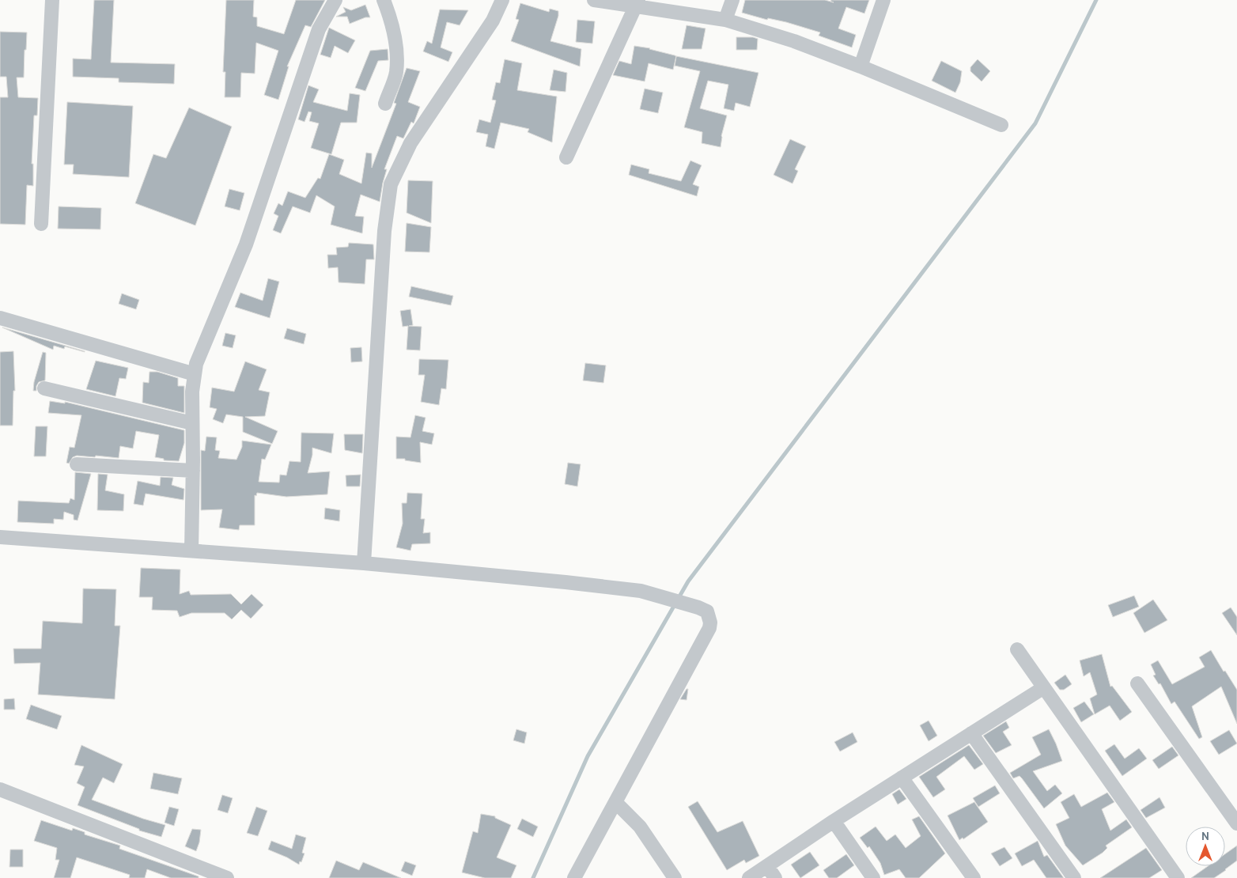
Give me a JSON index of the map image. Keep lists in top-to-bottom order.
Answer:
{
  "north": "top"
}
